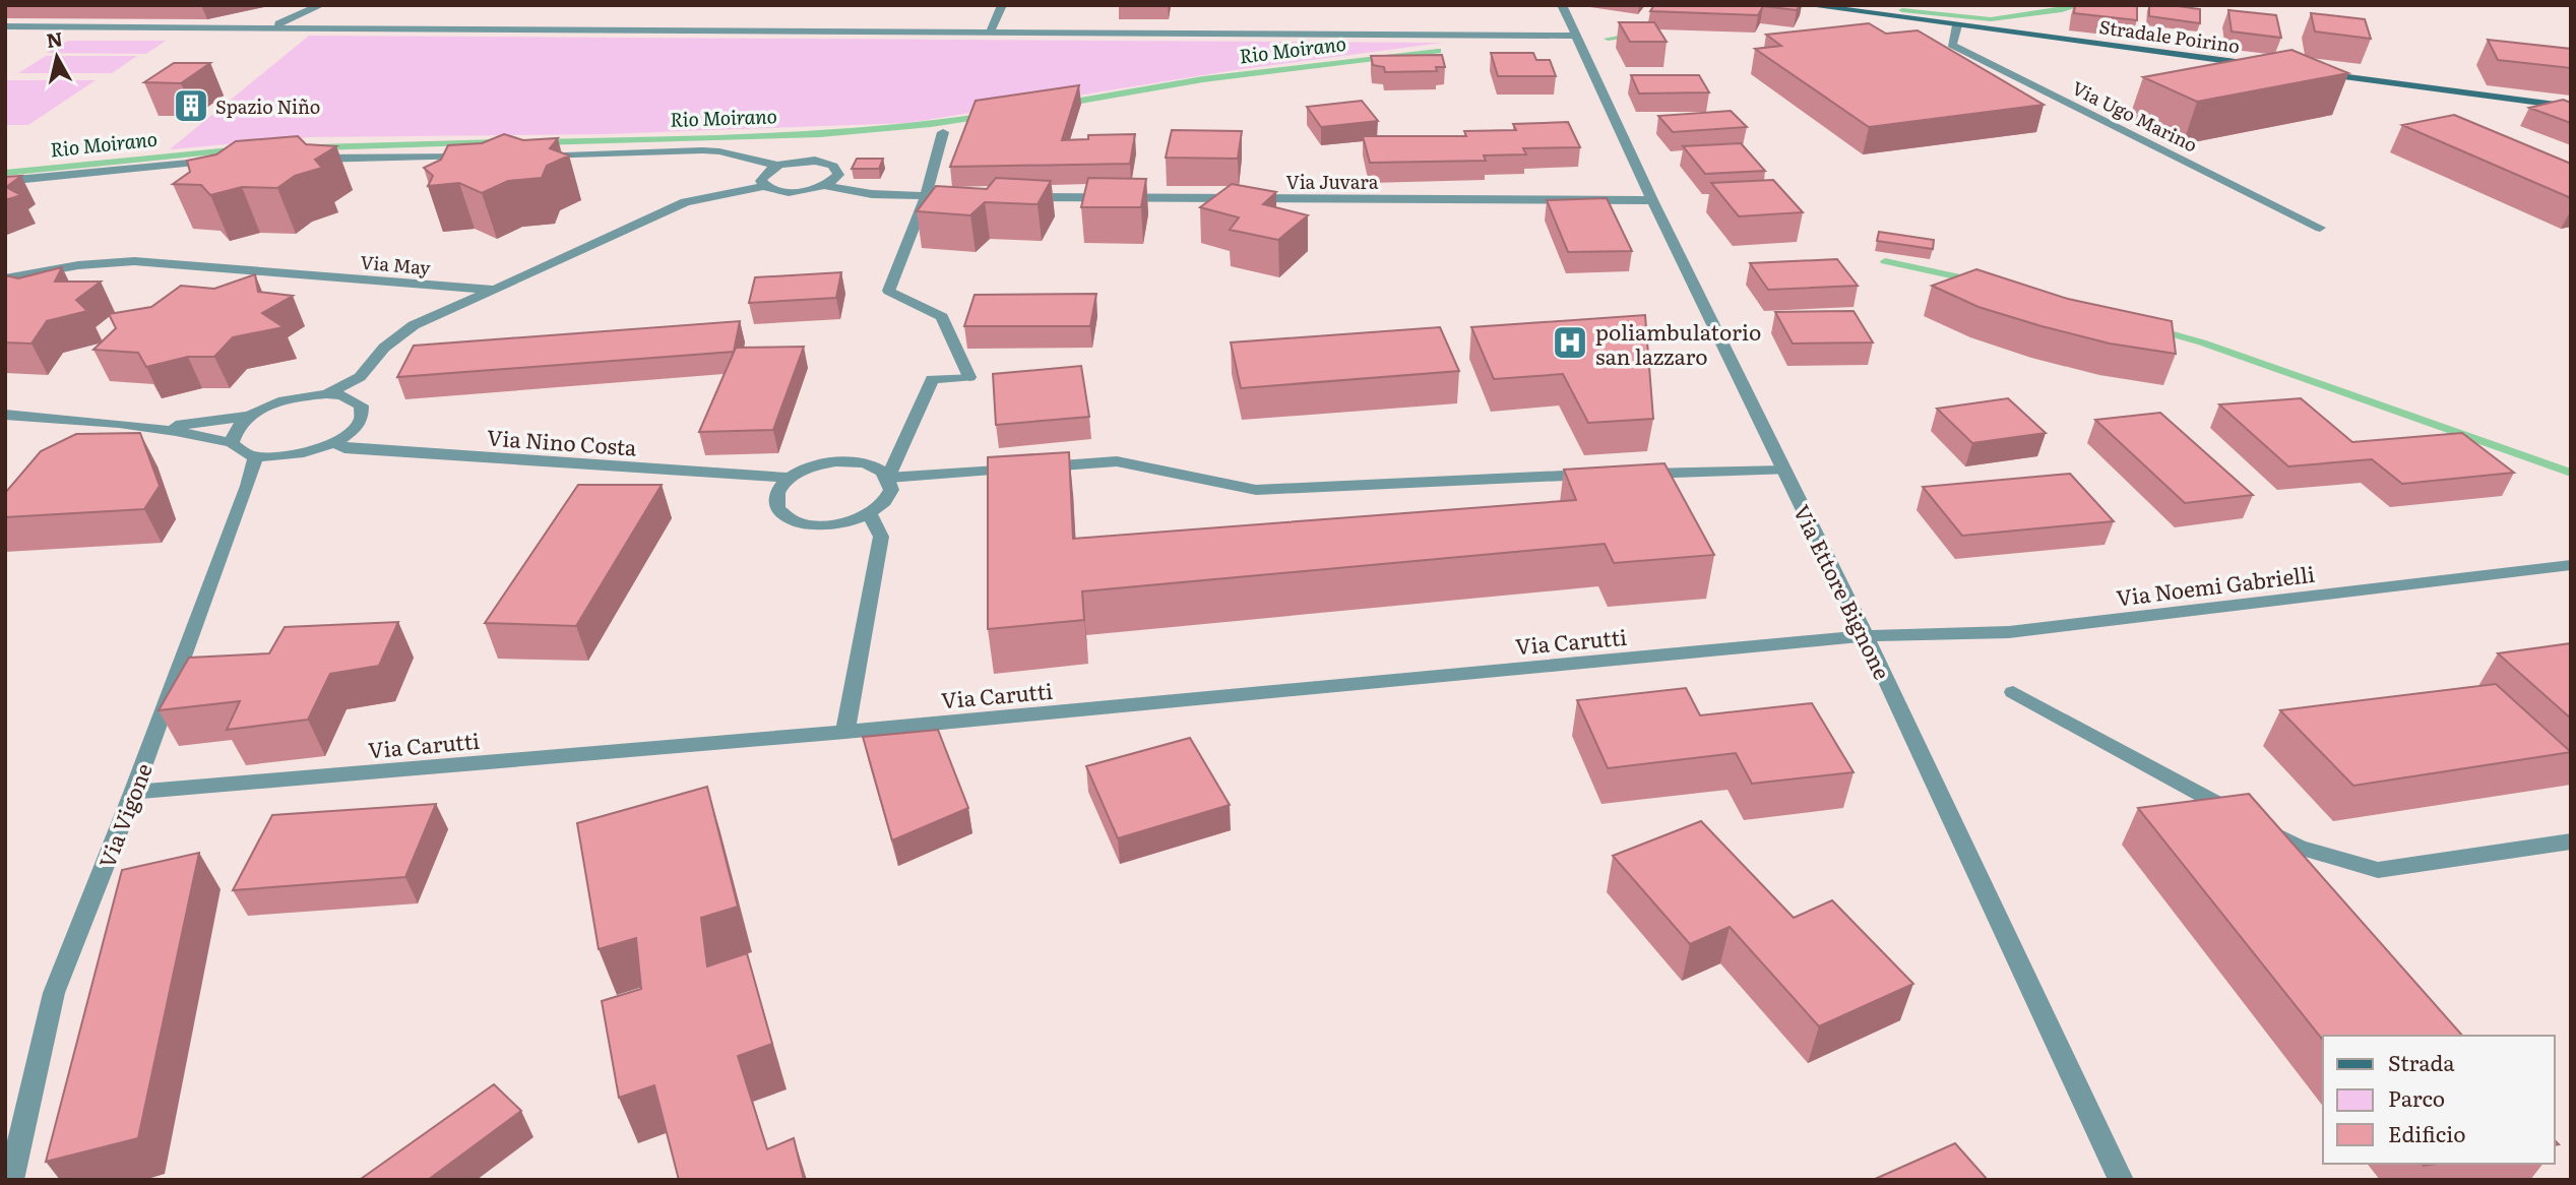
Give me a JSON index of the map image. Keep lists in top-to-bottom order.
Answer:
{
  "streets": {
    "main road": ["Stradale Poirino"],
    "street": [
      "Via Ugo Marino",
      "Via Juvara",
      "Via May",
      "Via Nino Costa",
      "Via Noemi Gabrielli",
      "Via Ettore Bignone",
      "Via Carutti",
      "Via Vigone"
    ]
  },
  "crossings": [
    ["Stradale Poirino", "Via Ugo Marino"],
    ["Via Juvara", "Via Ettore Bignone"],
    ["Via Noemi Gabrielli", "Via Ettore Bignone"],
    ["Via Noemi Gabrielli", "Via Carutti"],
    ["Via Ettore Bignone", "Via Carutti"],
    ["Via Carutti", "Via Vigone"]
  ],
  "water": ["Rio Moirano"],
  "places": {
    "building": ["Spazio Niño"],
    "hospital": ["poliambulatorio san lazzaro"]
  },
  "legend": ["Strada", "Parco", "Edificio"],
  "north": "top"
}
